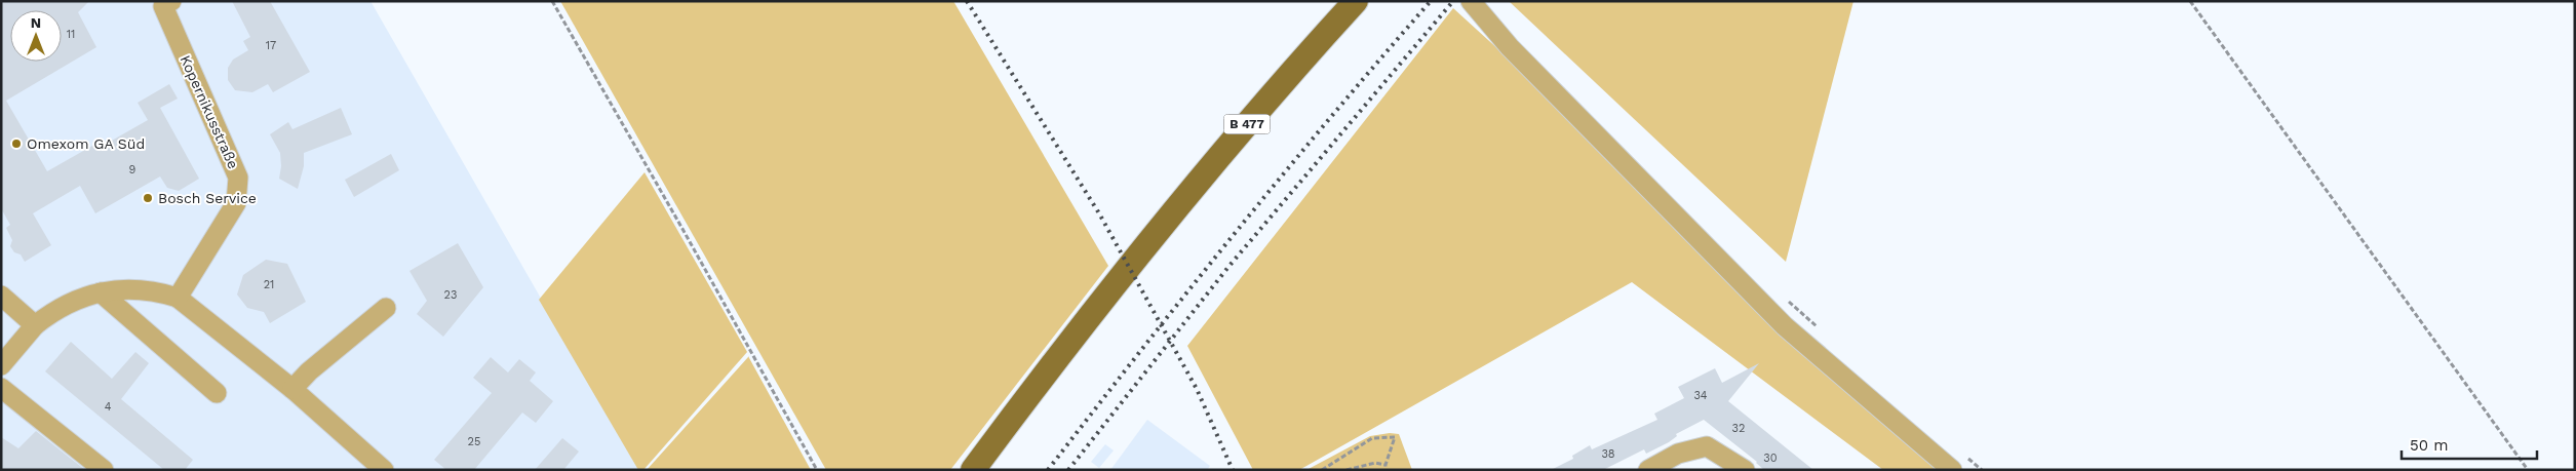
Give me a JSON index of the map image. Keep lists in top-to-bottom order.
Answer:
{
  "streets": {
    "main road": ["B 477"],
    "street": ["Kopernikusstraße"]
  },
  "places": ["Omexom GA Süd", "Bosch Service"],
  "house_numbers": [
    "11",
    "17",
    "9",
    "21",
    "23",
    "34",
    "4",
    "32",
    "25",
    "38",
    "30"
  ],
  "scale_bar": "50 m",
  "north": "top"
}
